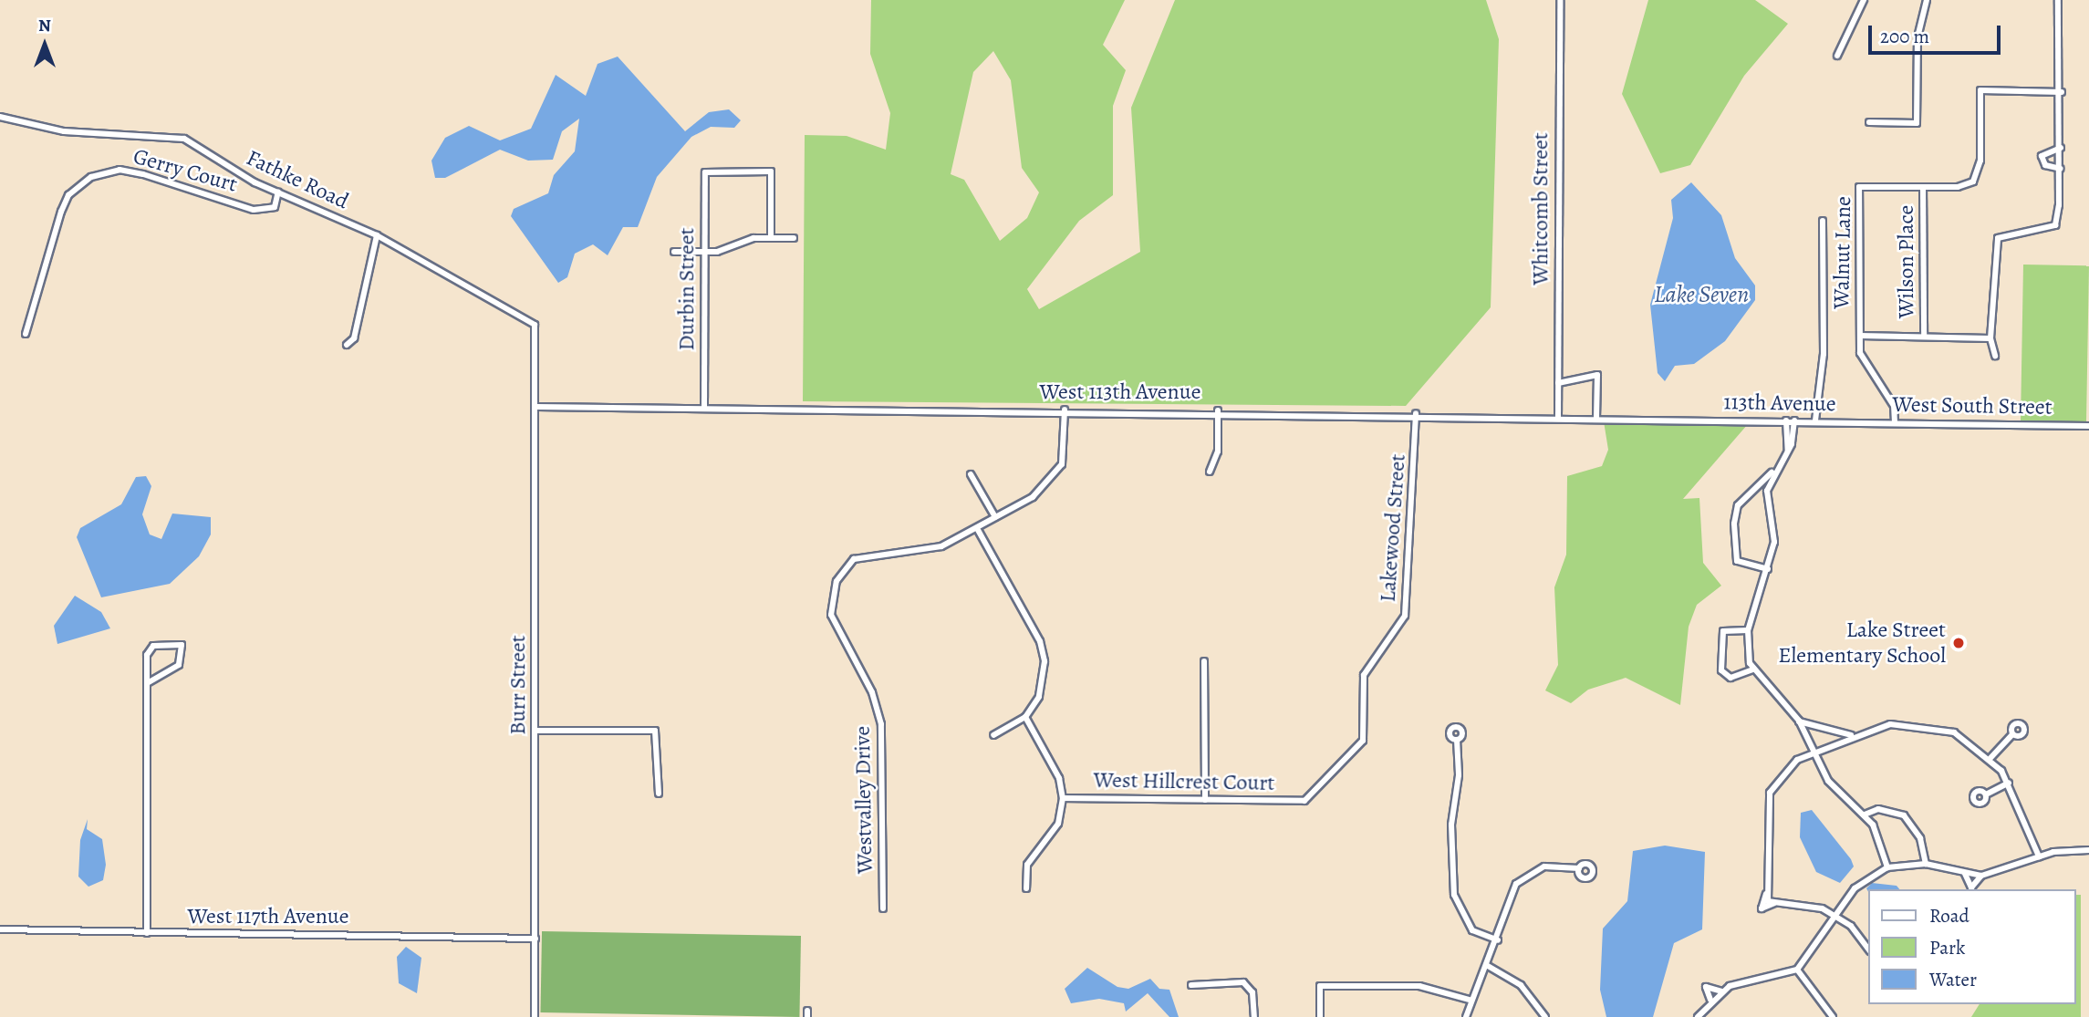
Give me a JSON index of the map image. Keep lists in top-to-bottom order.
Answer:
{
  "streets": {
    "street": [
      "Gerry Court",
      "Fathke Road",
      "Whitcomb Street",
      "Walnut Lane",
      "Wilson Place",
      "Durbin Street",
      "West 113th Avenue",
      "113th Avenue",
      "West South Street",
      "Lakewood Street",
      "Burr Street",
      "West Hillcrest Court",
      "Westvalley Drive",
      "West 117th Avenue"
    ]
  },
  "crossings": [
    ["Gerry Court", "Fathke Road"],
    ["Fathke Road", "Burr Street"],
    ["Whitcomb Street", "West 113th Avenue"],
    ["Walnut Lane", "Wilson Place"],
    ["Walnut Lane", "West South Street"],
    ["Durbin Street", "West 113th Avenue"],
    ["West 113th Avenue", "113th Avenue"],
    ["West 113th Avenue", "Lakewood Street"],
    ["West 113th Avenue", "Burr Street"],
    ["West 113th Avenue", "Westvalley Drive"],
    ["113th Avenue", "West South Street"],
    ["Lakewood Street", "West Hillcrest Court"],
    ["Burr Street", "West 117th Avenue"]
  ],
  "water": ["Lake Seven"],
  "places": ["Lake Street Elementary School"],
  "legend": ["Road", "Park", "Water"],
  "scale_bar": "200 m",
  "north": "top"
}
